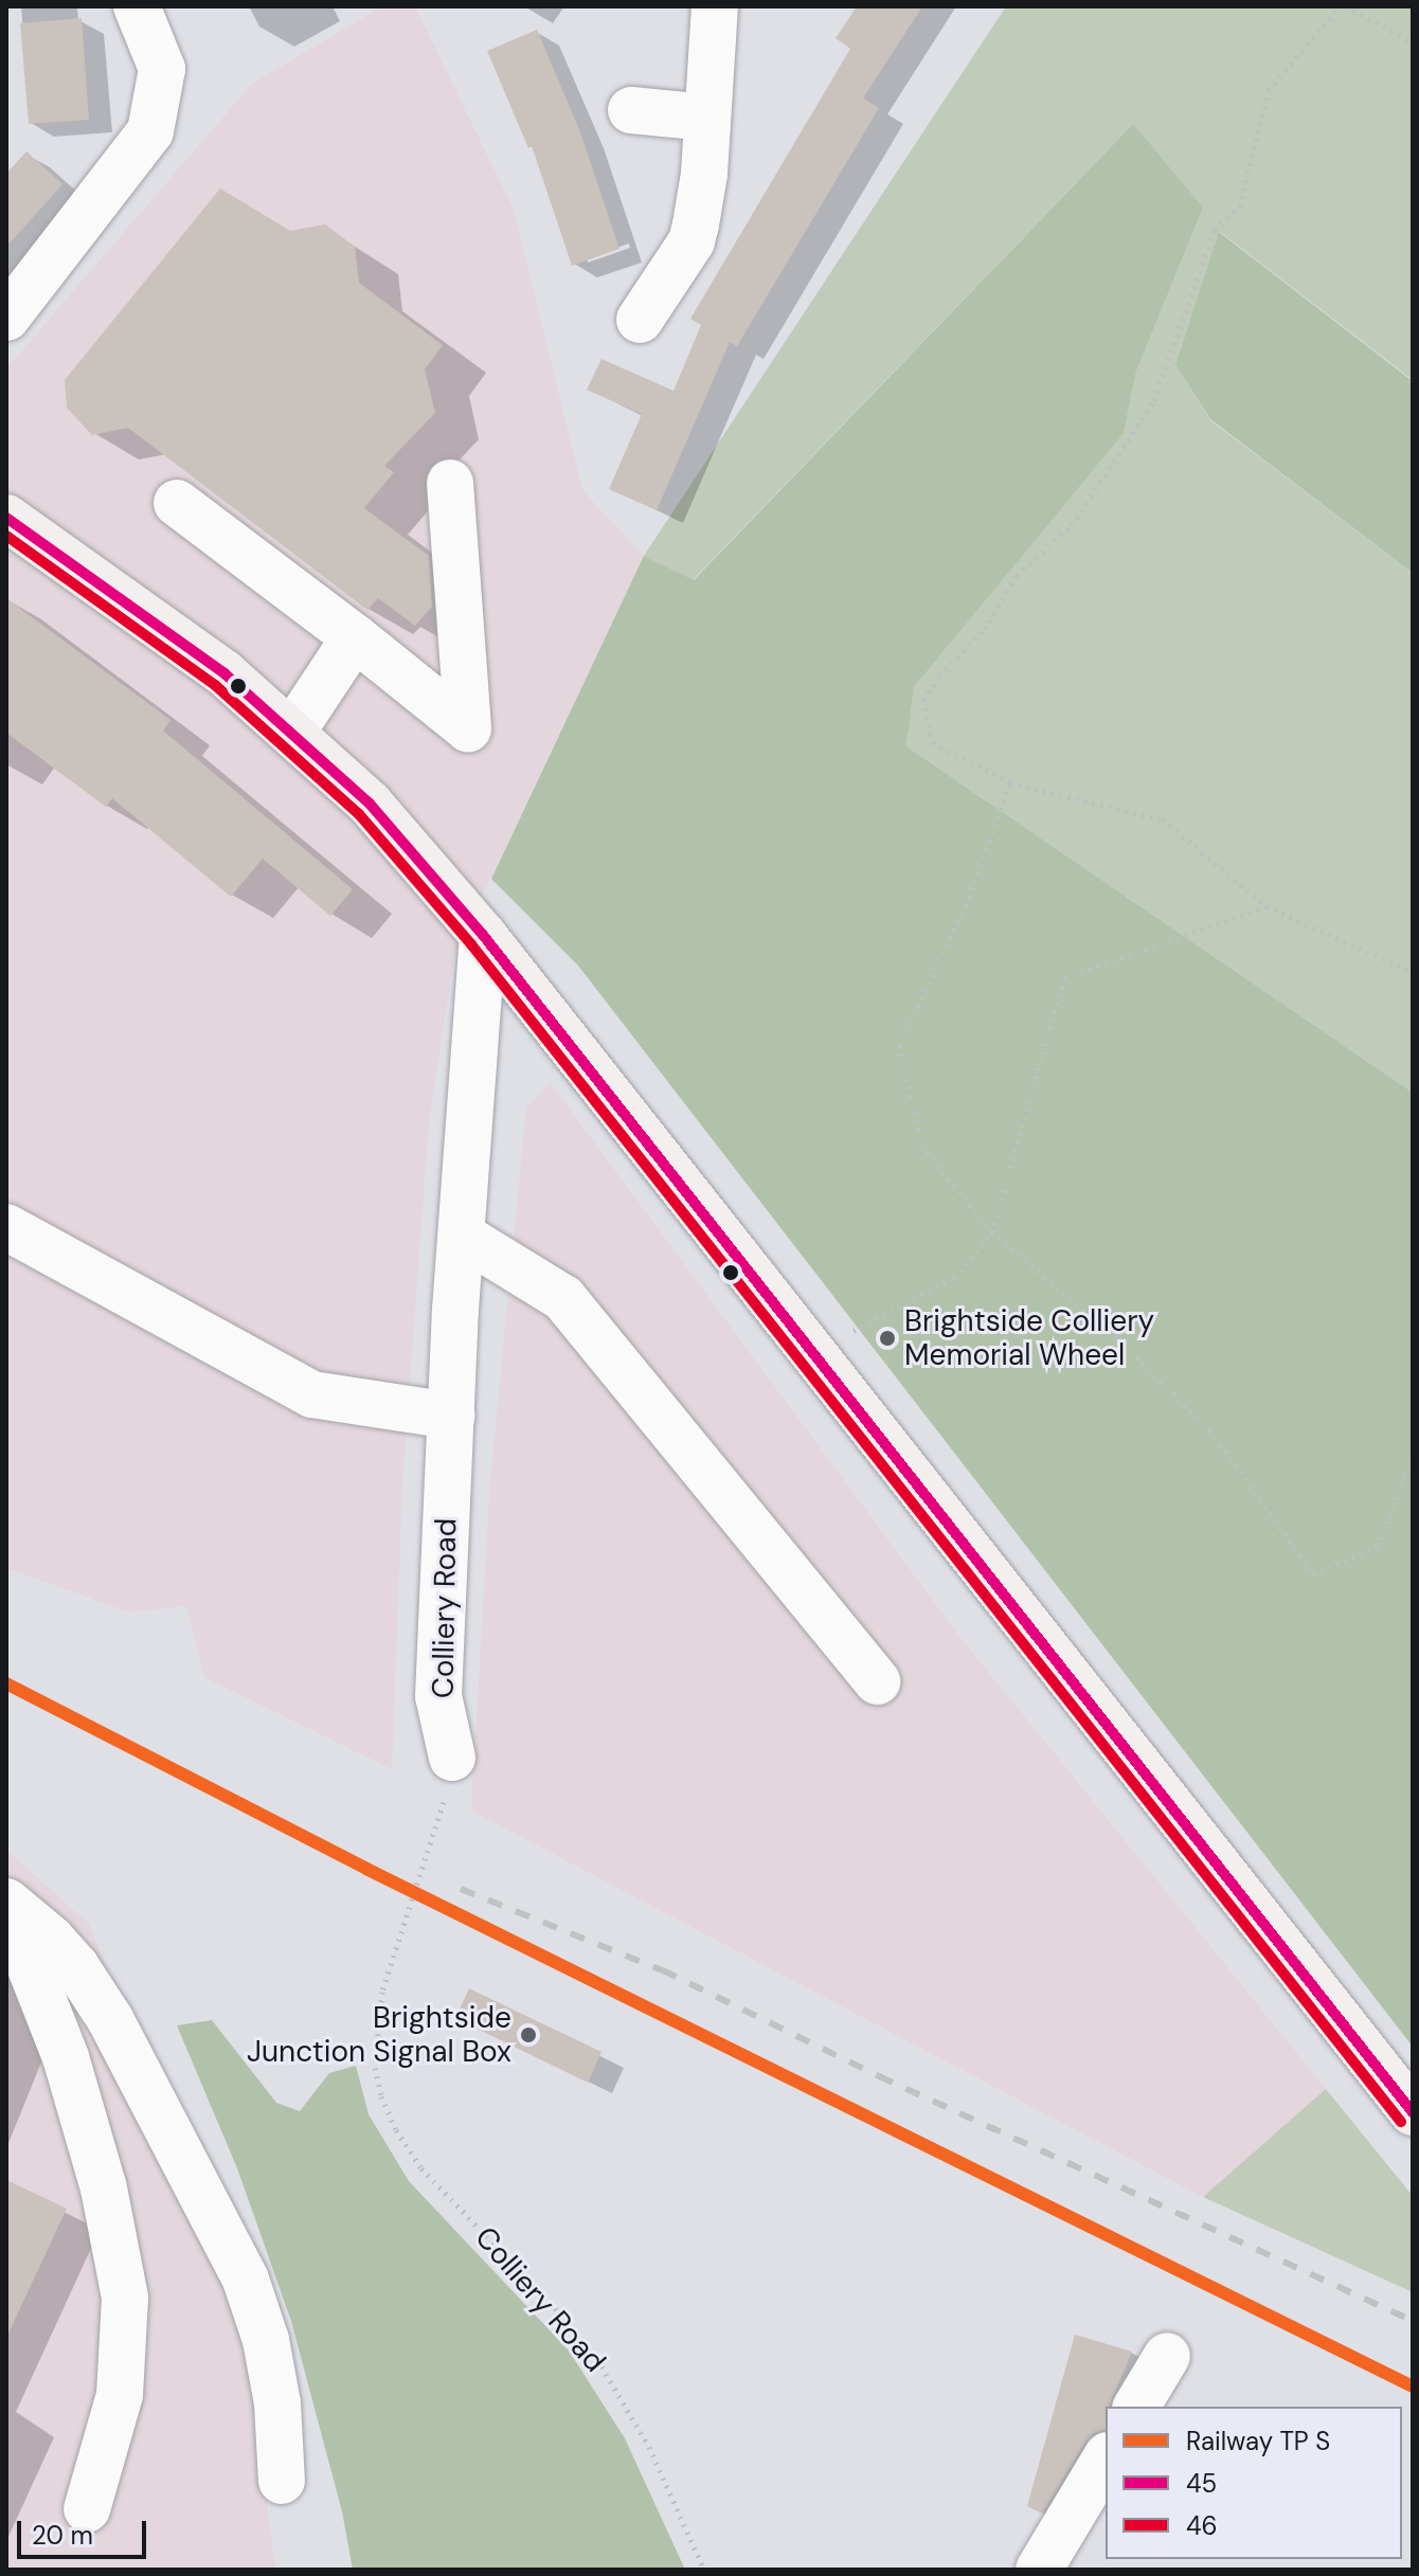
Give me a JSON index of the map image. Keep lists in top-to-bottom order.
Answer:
{
  "streets": {
    "street": ["Colliery Road"]
  },
  "places": ["Brightside Colliery Memorial Wheel", "Brightside Junction Signal Box"],
  "lines": ["transit line 45", "transit line 46"],
  "legend": ["Railway TP S", "45", "46"],
  "scale_bar": "20 m"
}
